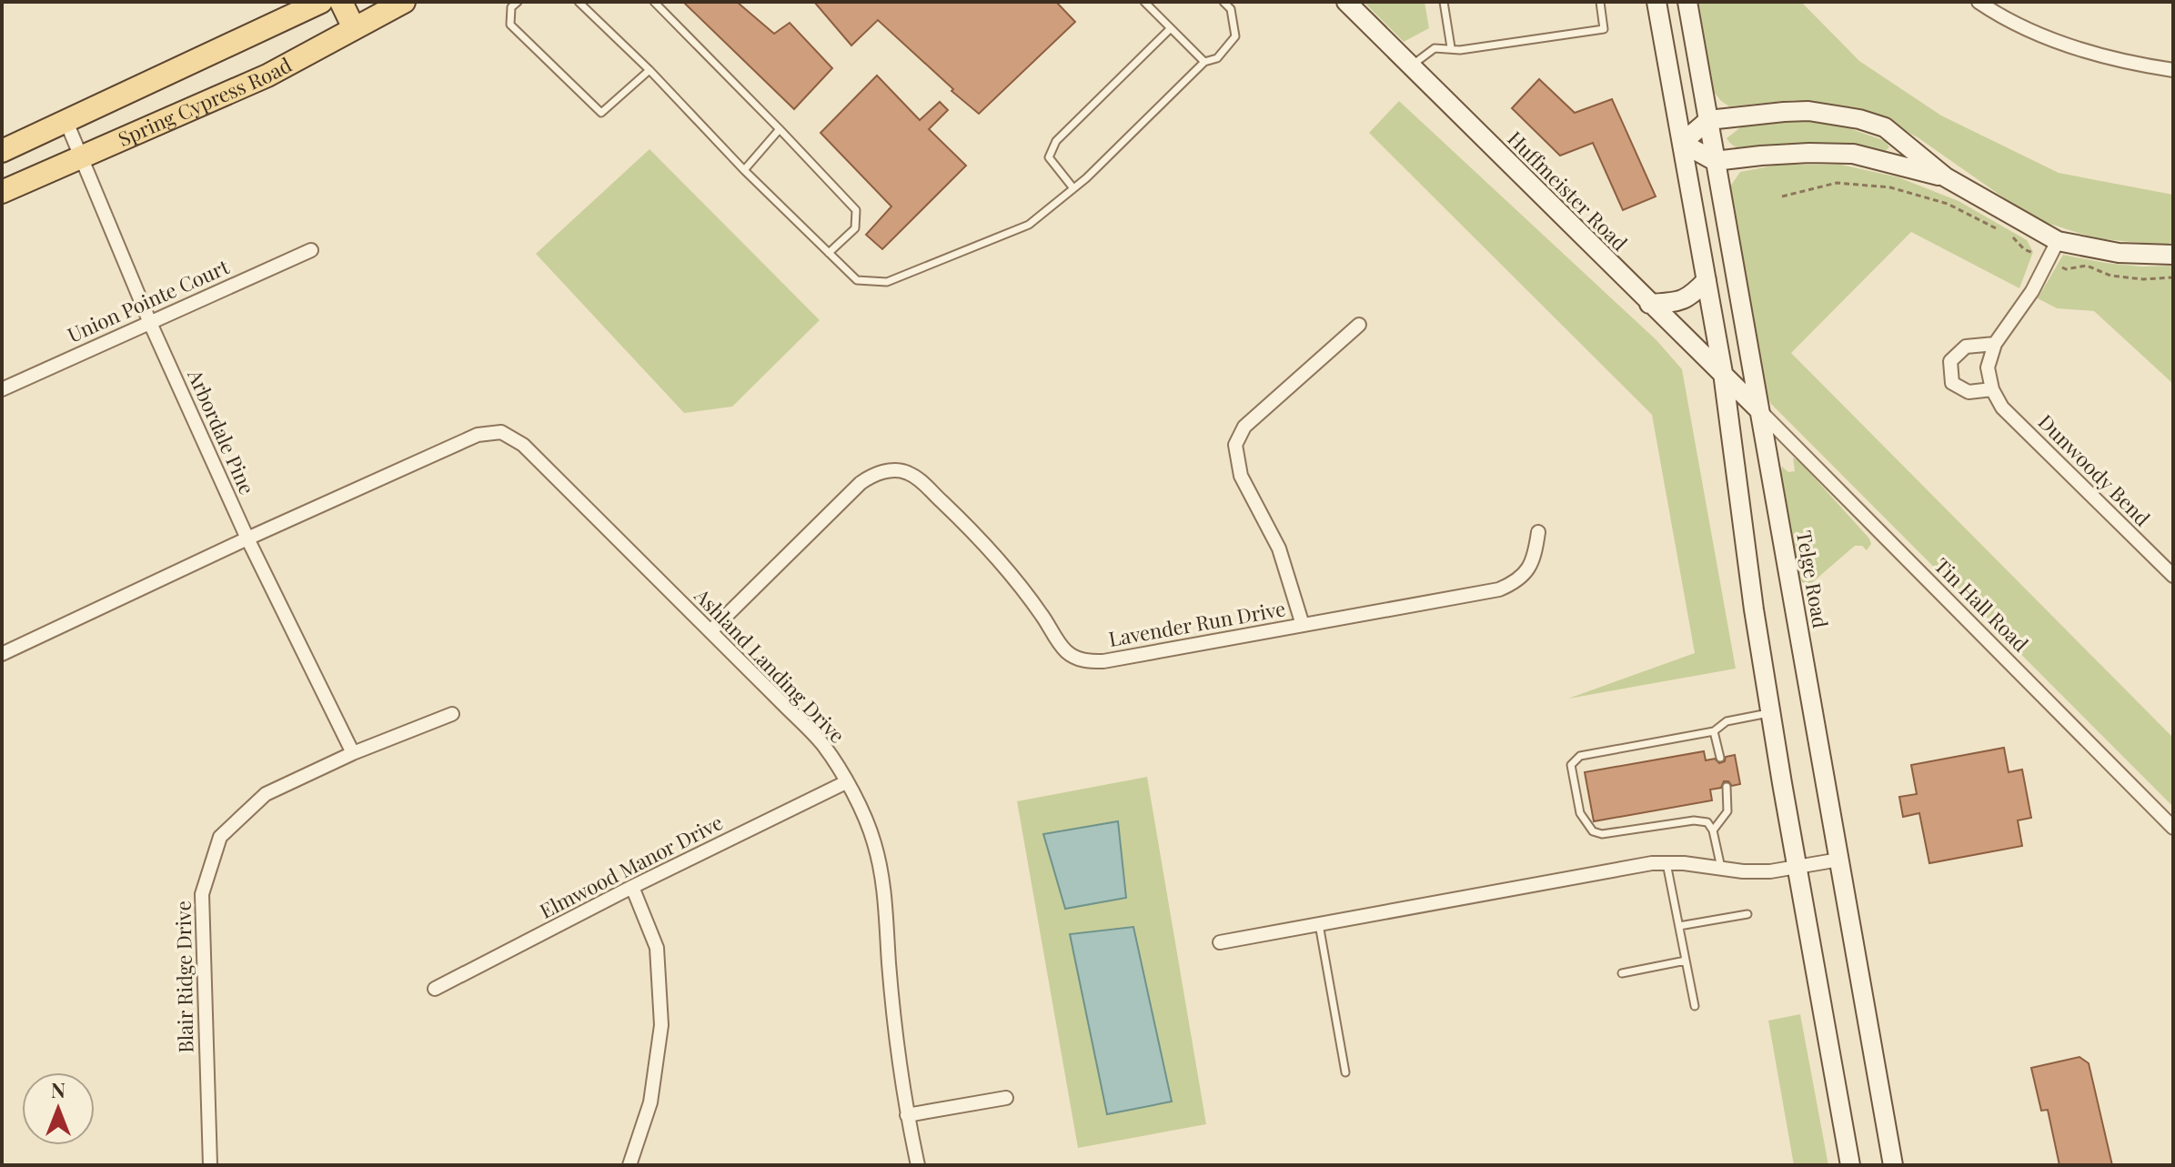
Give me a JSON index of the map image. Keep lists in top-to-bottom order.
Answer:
{
  "streets": {
    "main road": ["Spring Cypress Road", "Huffmeister Road", "Telge Road"],
    "street": [
      "Union Pointe Court",
      "Arbordale Pine",
      "Dunwoody Bend",
      "Tin Hall Road",
      "Lavender Run Drive",
      "Ashland Landing Drive",
      "Elmwood Manor Drive",
      "Blair Ridge Drive"
    ]
  },
  "crossings": [
    ["Spring Cypress Road", "Arbordale Pine"],
    ["Huffmeister Road", "Telge Road"],
    ["Huffmeister Road", "Tin Hall Road"],
    ["Union Pointe Court", "Arbordale Pine"],
    ["Arbordale Pine", "Ashland Landing Drive"],
    ["Arbordale Pine", "Blair Ridge Drive"],
    ["Telge Road", "Tin Hall Road"],
    ["Lavender Run Drive", "Ashland Landing Drive"],
    ["Ashland Landing Drive", "Elmwood Manor Drive"]
  ],
  "north": "top"
}
